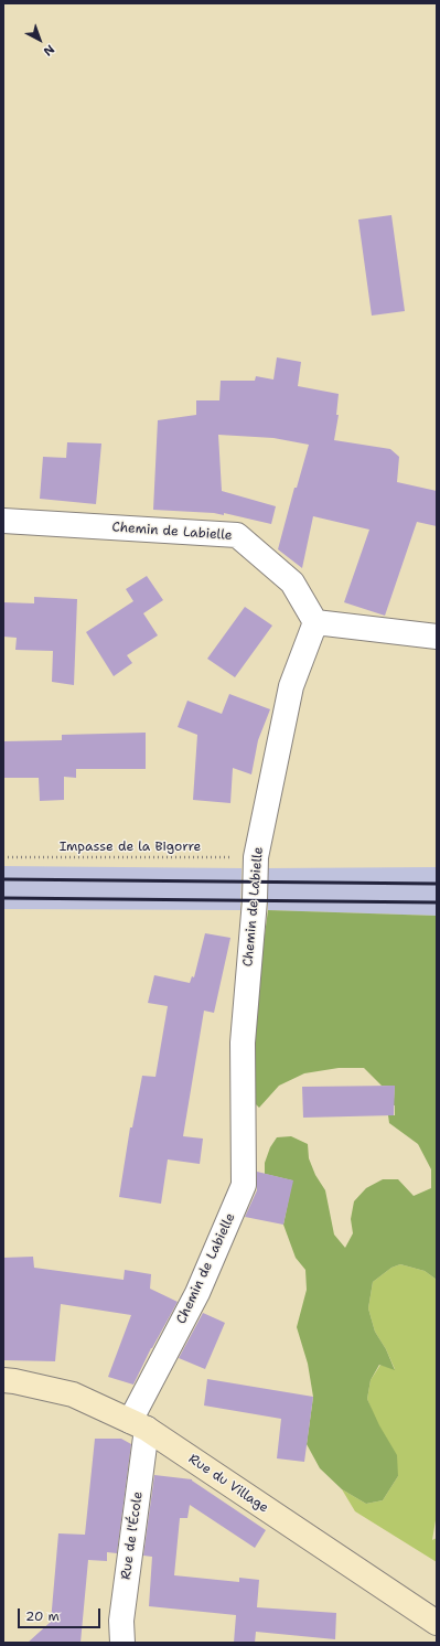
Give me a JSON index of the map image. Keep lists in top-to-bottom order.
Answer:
{
  "streets": {
    "main road": ["Rue du Village"],
    "street": ["Chemin de Labielle", "Rue de l'École"],
    "path": ["Impasse de la Bigorre"]
  },
  "crossings": [
    ["Chemin de Labielle", "Impasse de la Bigorre"],
    ["Chemin de Labielle", "Rue du Village"],
    ["Chemin de Labielle", "Rue de l'École"],
    ["Rue du Village", "Rue de l'École"]
  ],
  "scale_bar": "20 m",
  "north": "bottom right"
}
